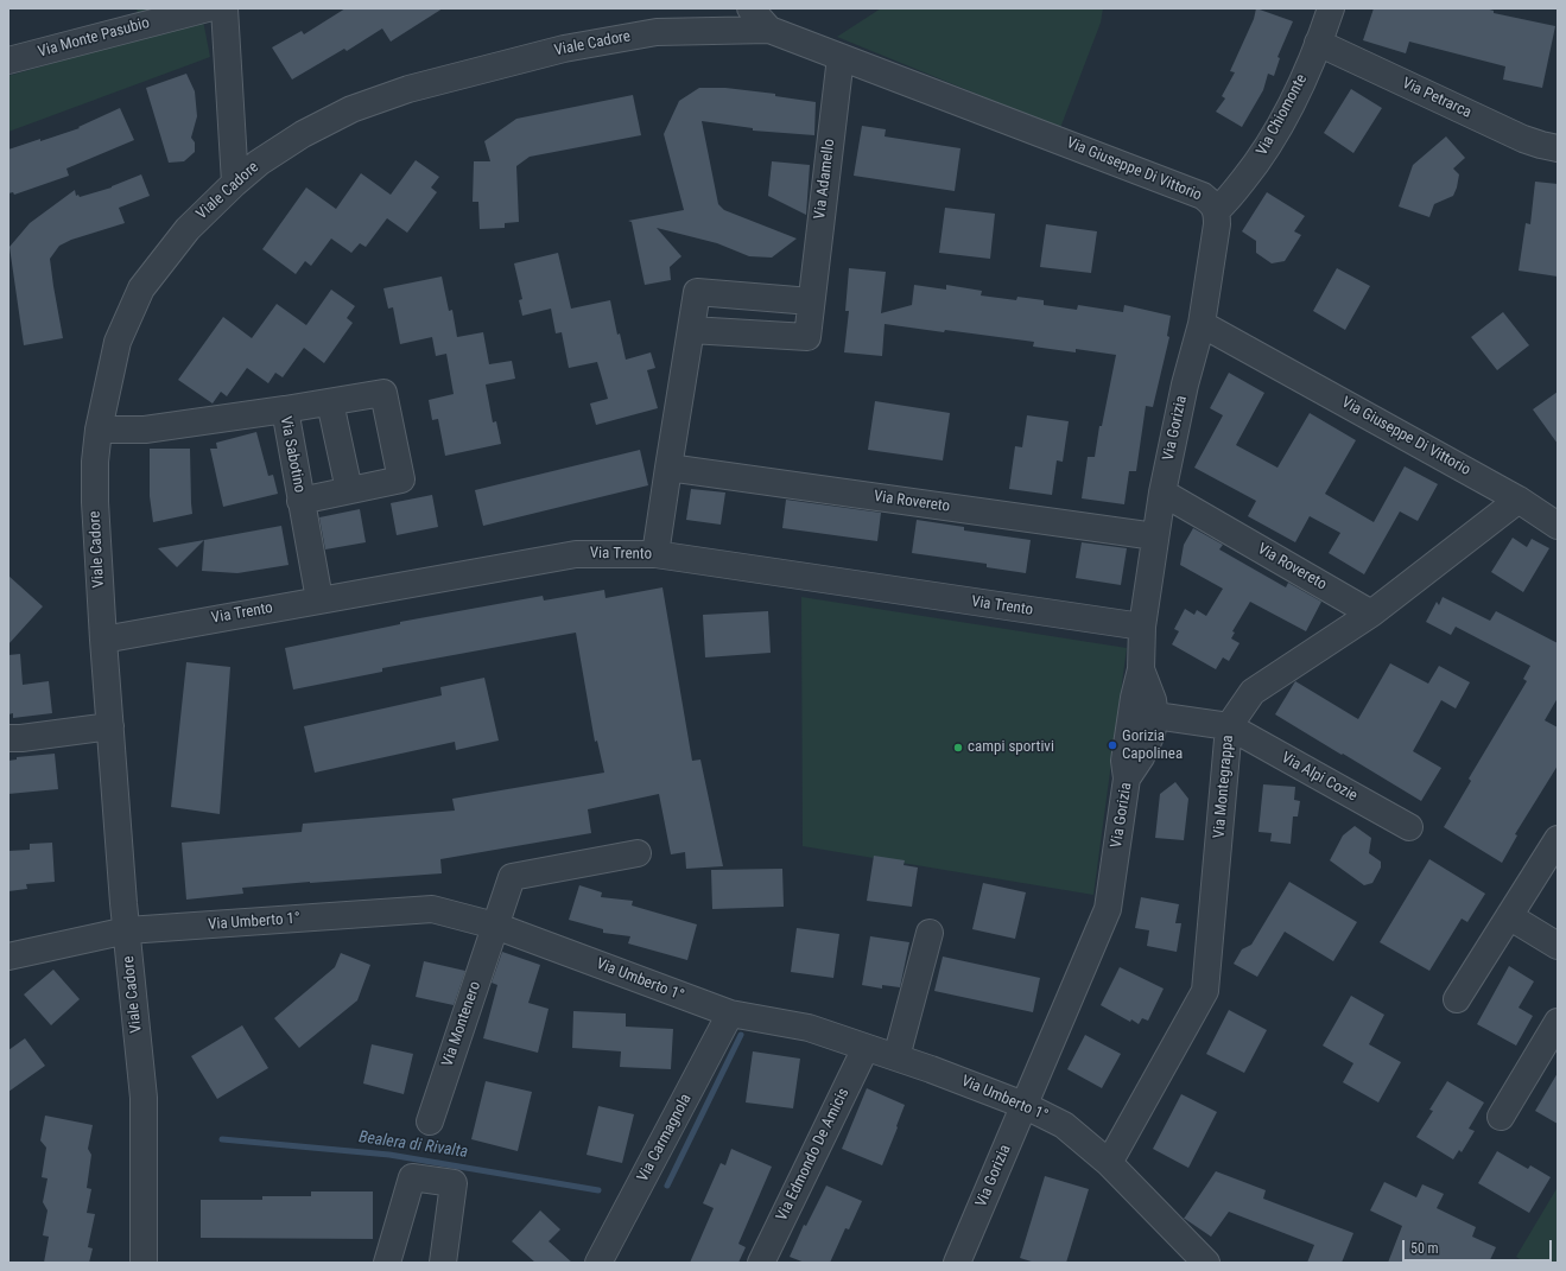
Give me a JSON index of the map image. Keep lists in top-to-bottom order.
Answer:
{
  "streets": {
    "street": [
      "Via Monte Pasubio",
      "Viale Cadore",
      "Via Petrarca",
      "Via Chiomonte",
      "Via Giuseppe Di Vittorio",
      "Via Adamello",
      "Via Gorizia",
      "Via Sabotino",
      "Via Rovereto",
      "Via Trento",
      "Via Alpi Cozie",
      "Via Montegrappa",
      "Via Umberto 1°",
      "Via Montenero",
      "Via Carmagnola",
      "Via Edmondo De Amicis"
    ]
  },
  "crossings": [
    ["Viale Cadore", "Via Giuseppe Di Vittorio"],
    ["Viale Cadore", "Via Sabotino"],
    ["Viale Cadore", "Via Trento"],
    ["Viale Cadore", "Via Umberto 1°"],
    ["Via Petrarca", "Via Chiomonte"],
    ["Via Chiomonte", "Via Giuseppe Di Vittorio"],
    ["Via Giuseppe Di Vittorio", "Via Adamello"],
    ["Via Giuseppe Di Vittorio", "Via Gorizia"],
    ["Via Giuseppe Di Vittorio", "Via Montegrappa"],
    ["Via Gorizia", "Via Rovereto"],
    ["Via Gorizia", "Via Trento"],
    ["Via Gorizia", "Via Umberto 1°"],
    ["Via Sabotino", "Via Trento"],
    ["Via Rovereto", "Via Montegrappa"],
    ["Via Alpi Cozie", "Via Montegrappa"],
    ["Via Montegrappa", "Via Umberto 1°"],
    ["Via Umberto 1°", "Via Montenero"],
    ["Via Umberto 1°", "Via Carmagnola"],
    ["Via Umberto 1°", "Via Edmondo De Amicis"]
  ],
  "water": ["Bealera di Rivalta"],
  "places": ["Gorizia Capolinea", "campi sportivi"],
  "scale_bar": "50 m"
}
